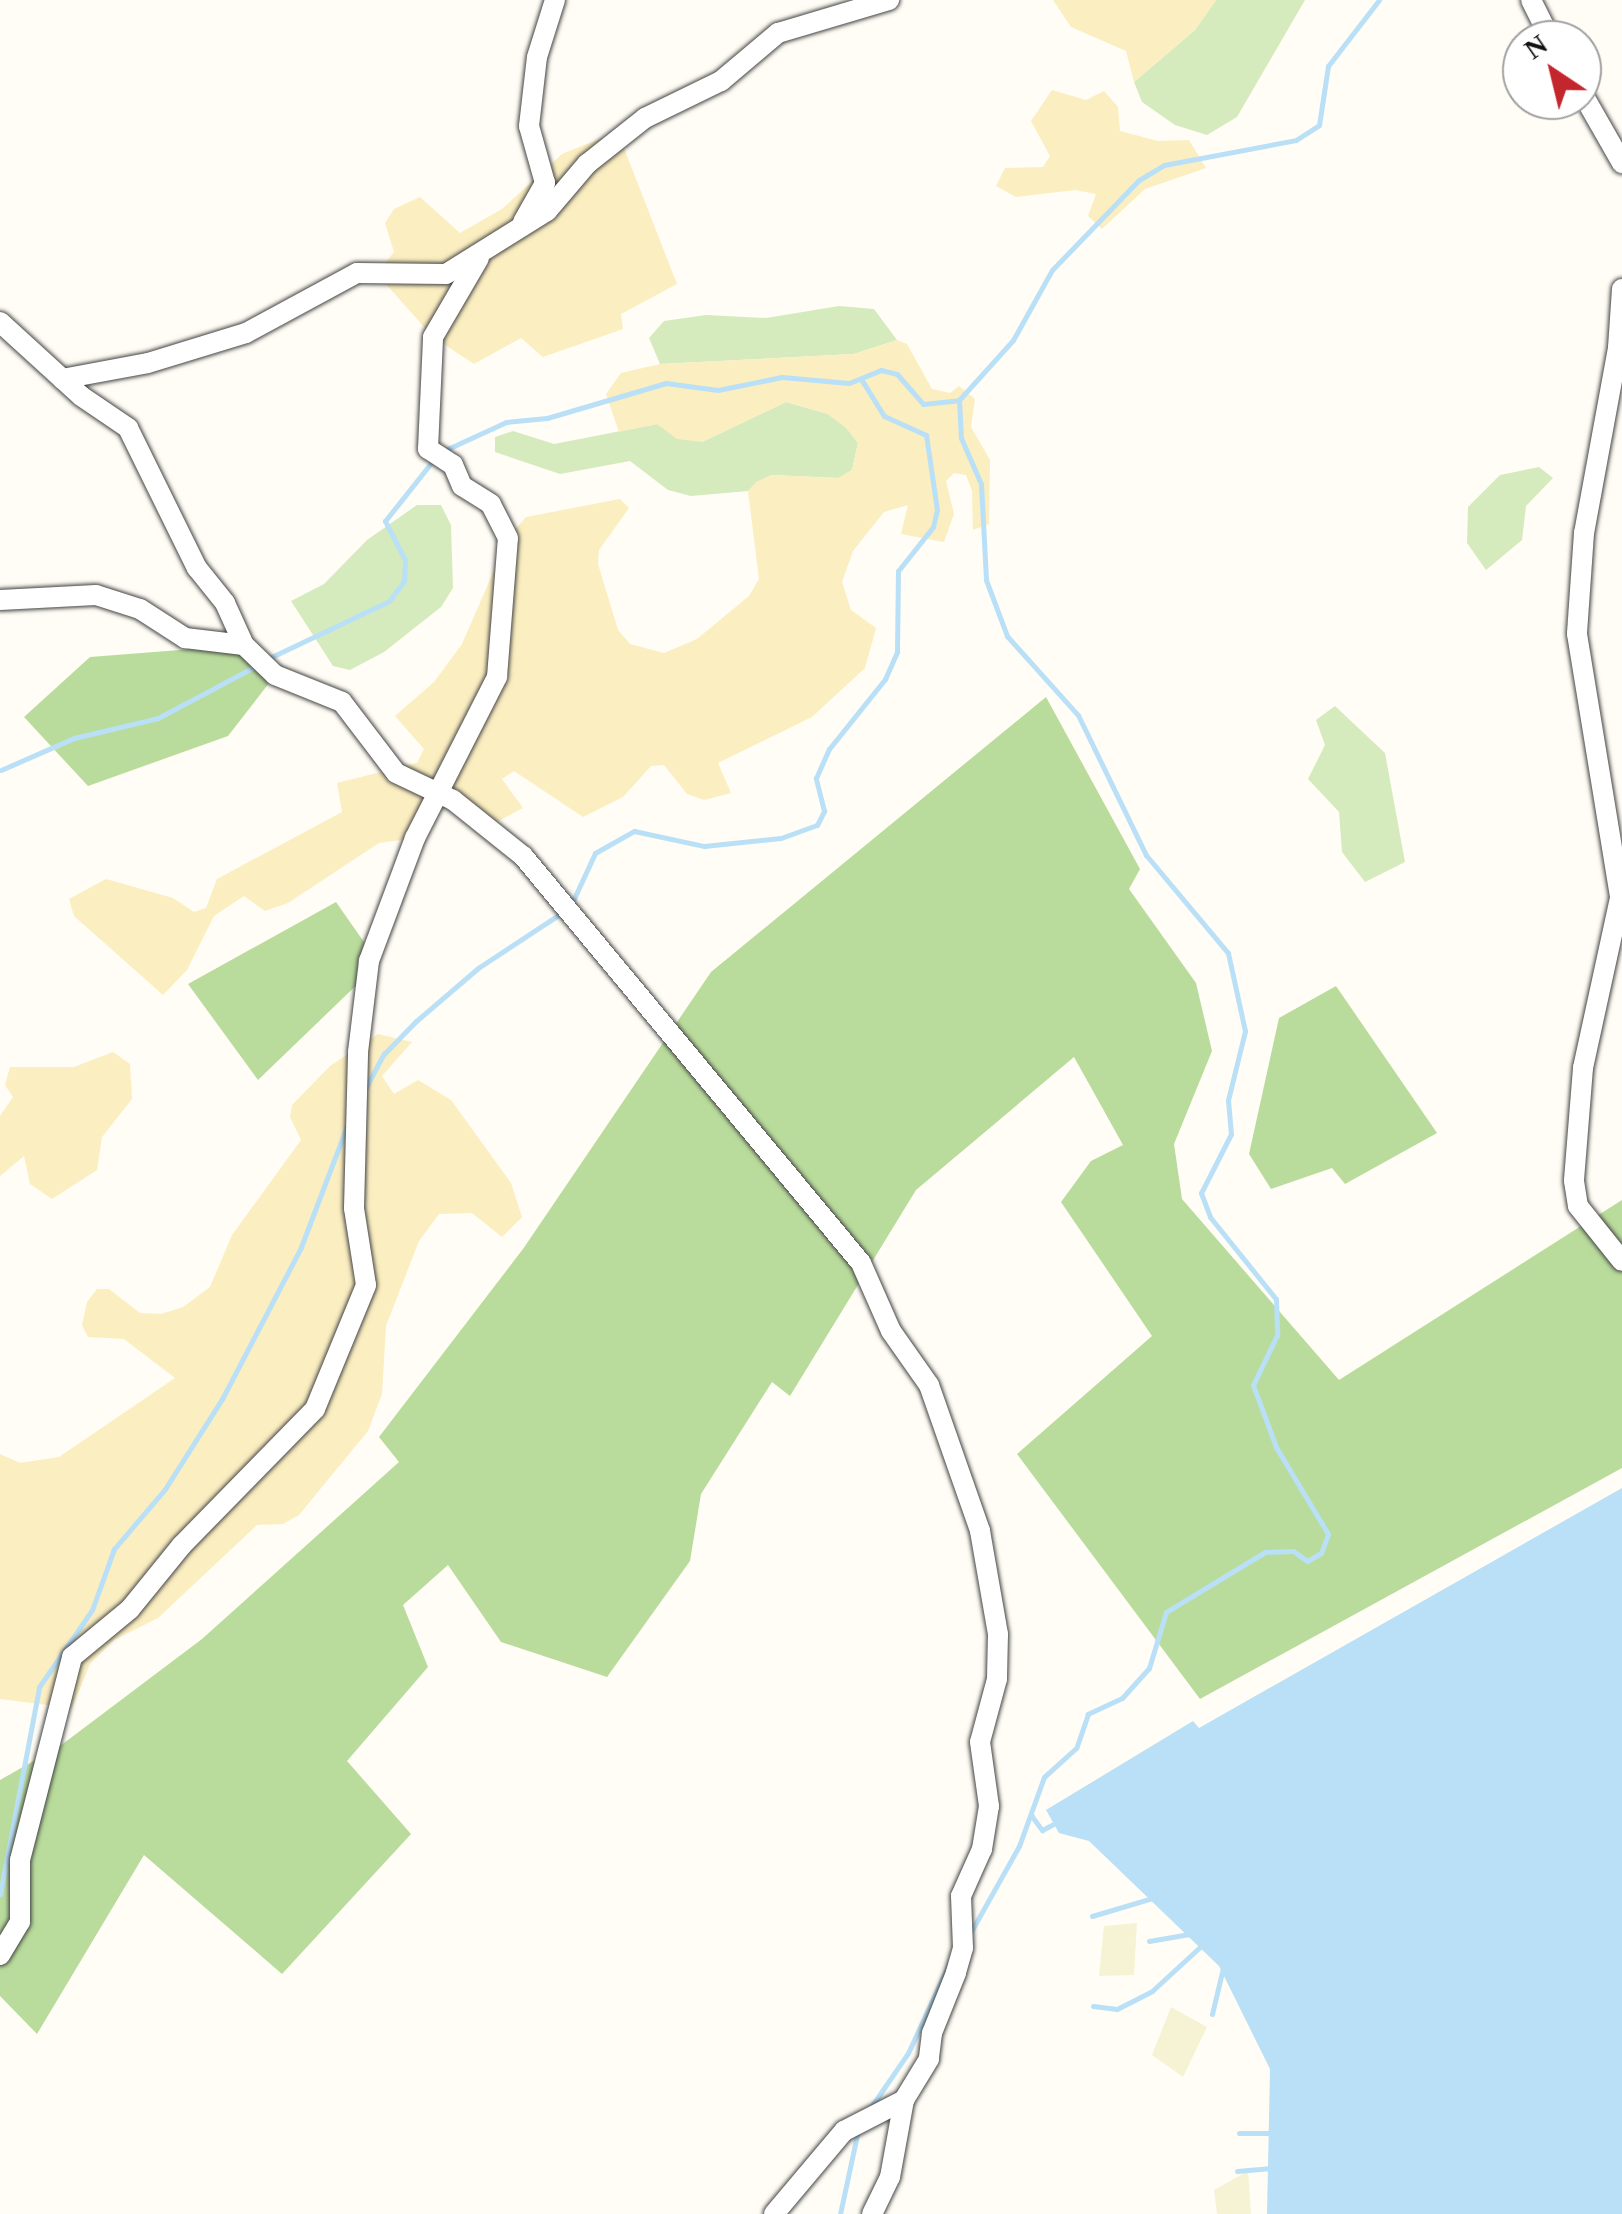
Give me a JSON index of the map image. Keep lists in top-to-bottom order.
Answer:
{
  "north": "top left"
}
